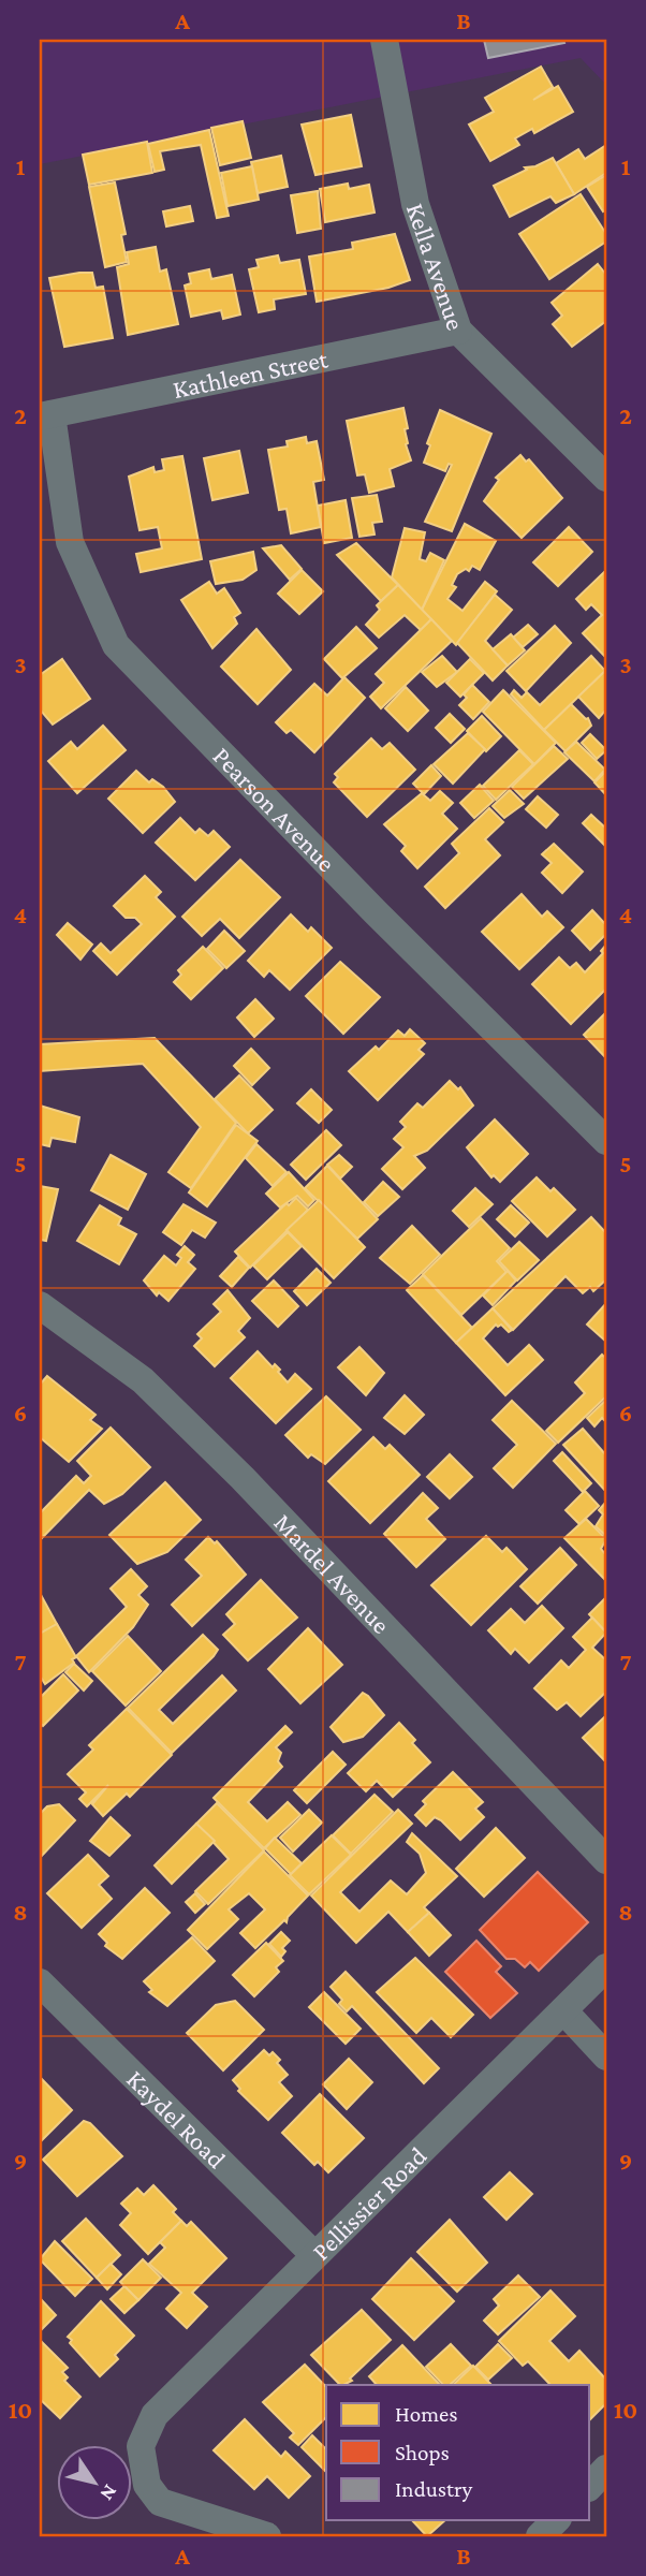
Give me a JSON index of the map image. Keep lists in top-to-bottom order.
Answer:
{
  "streets": {
    "street": [
      "Kella Avenue",
      "Kathleen Street",
      "Pearson Avenue",
      "Mardel Avenue",
      "Kaydel Road",
      "Pellissier Road"
    ]
  },
  "crossings": [
    ["Kella Avenue", "Kathleen Street"],
    ["Kathleen Street", "Pearson Avenue"],
    ["Kaydel Road", "Pellissier Road"]
  ],
  "legend": ["Homes", "Shops", "Industry"],
  "north": "bottom right",
  "grid": {
    "columns": ["A", "B"],
    "rows": [
      "1",
      "2",
      "3",
      "4",
      "5",
      "6",
      "7",
      "8",
      "9",
      "10"
    ]
  }
}
